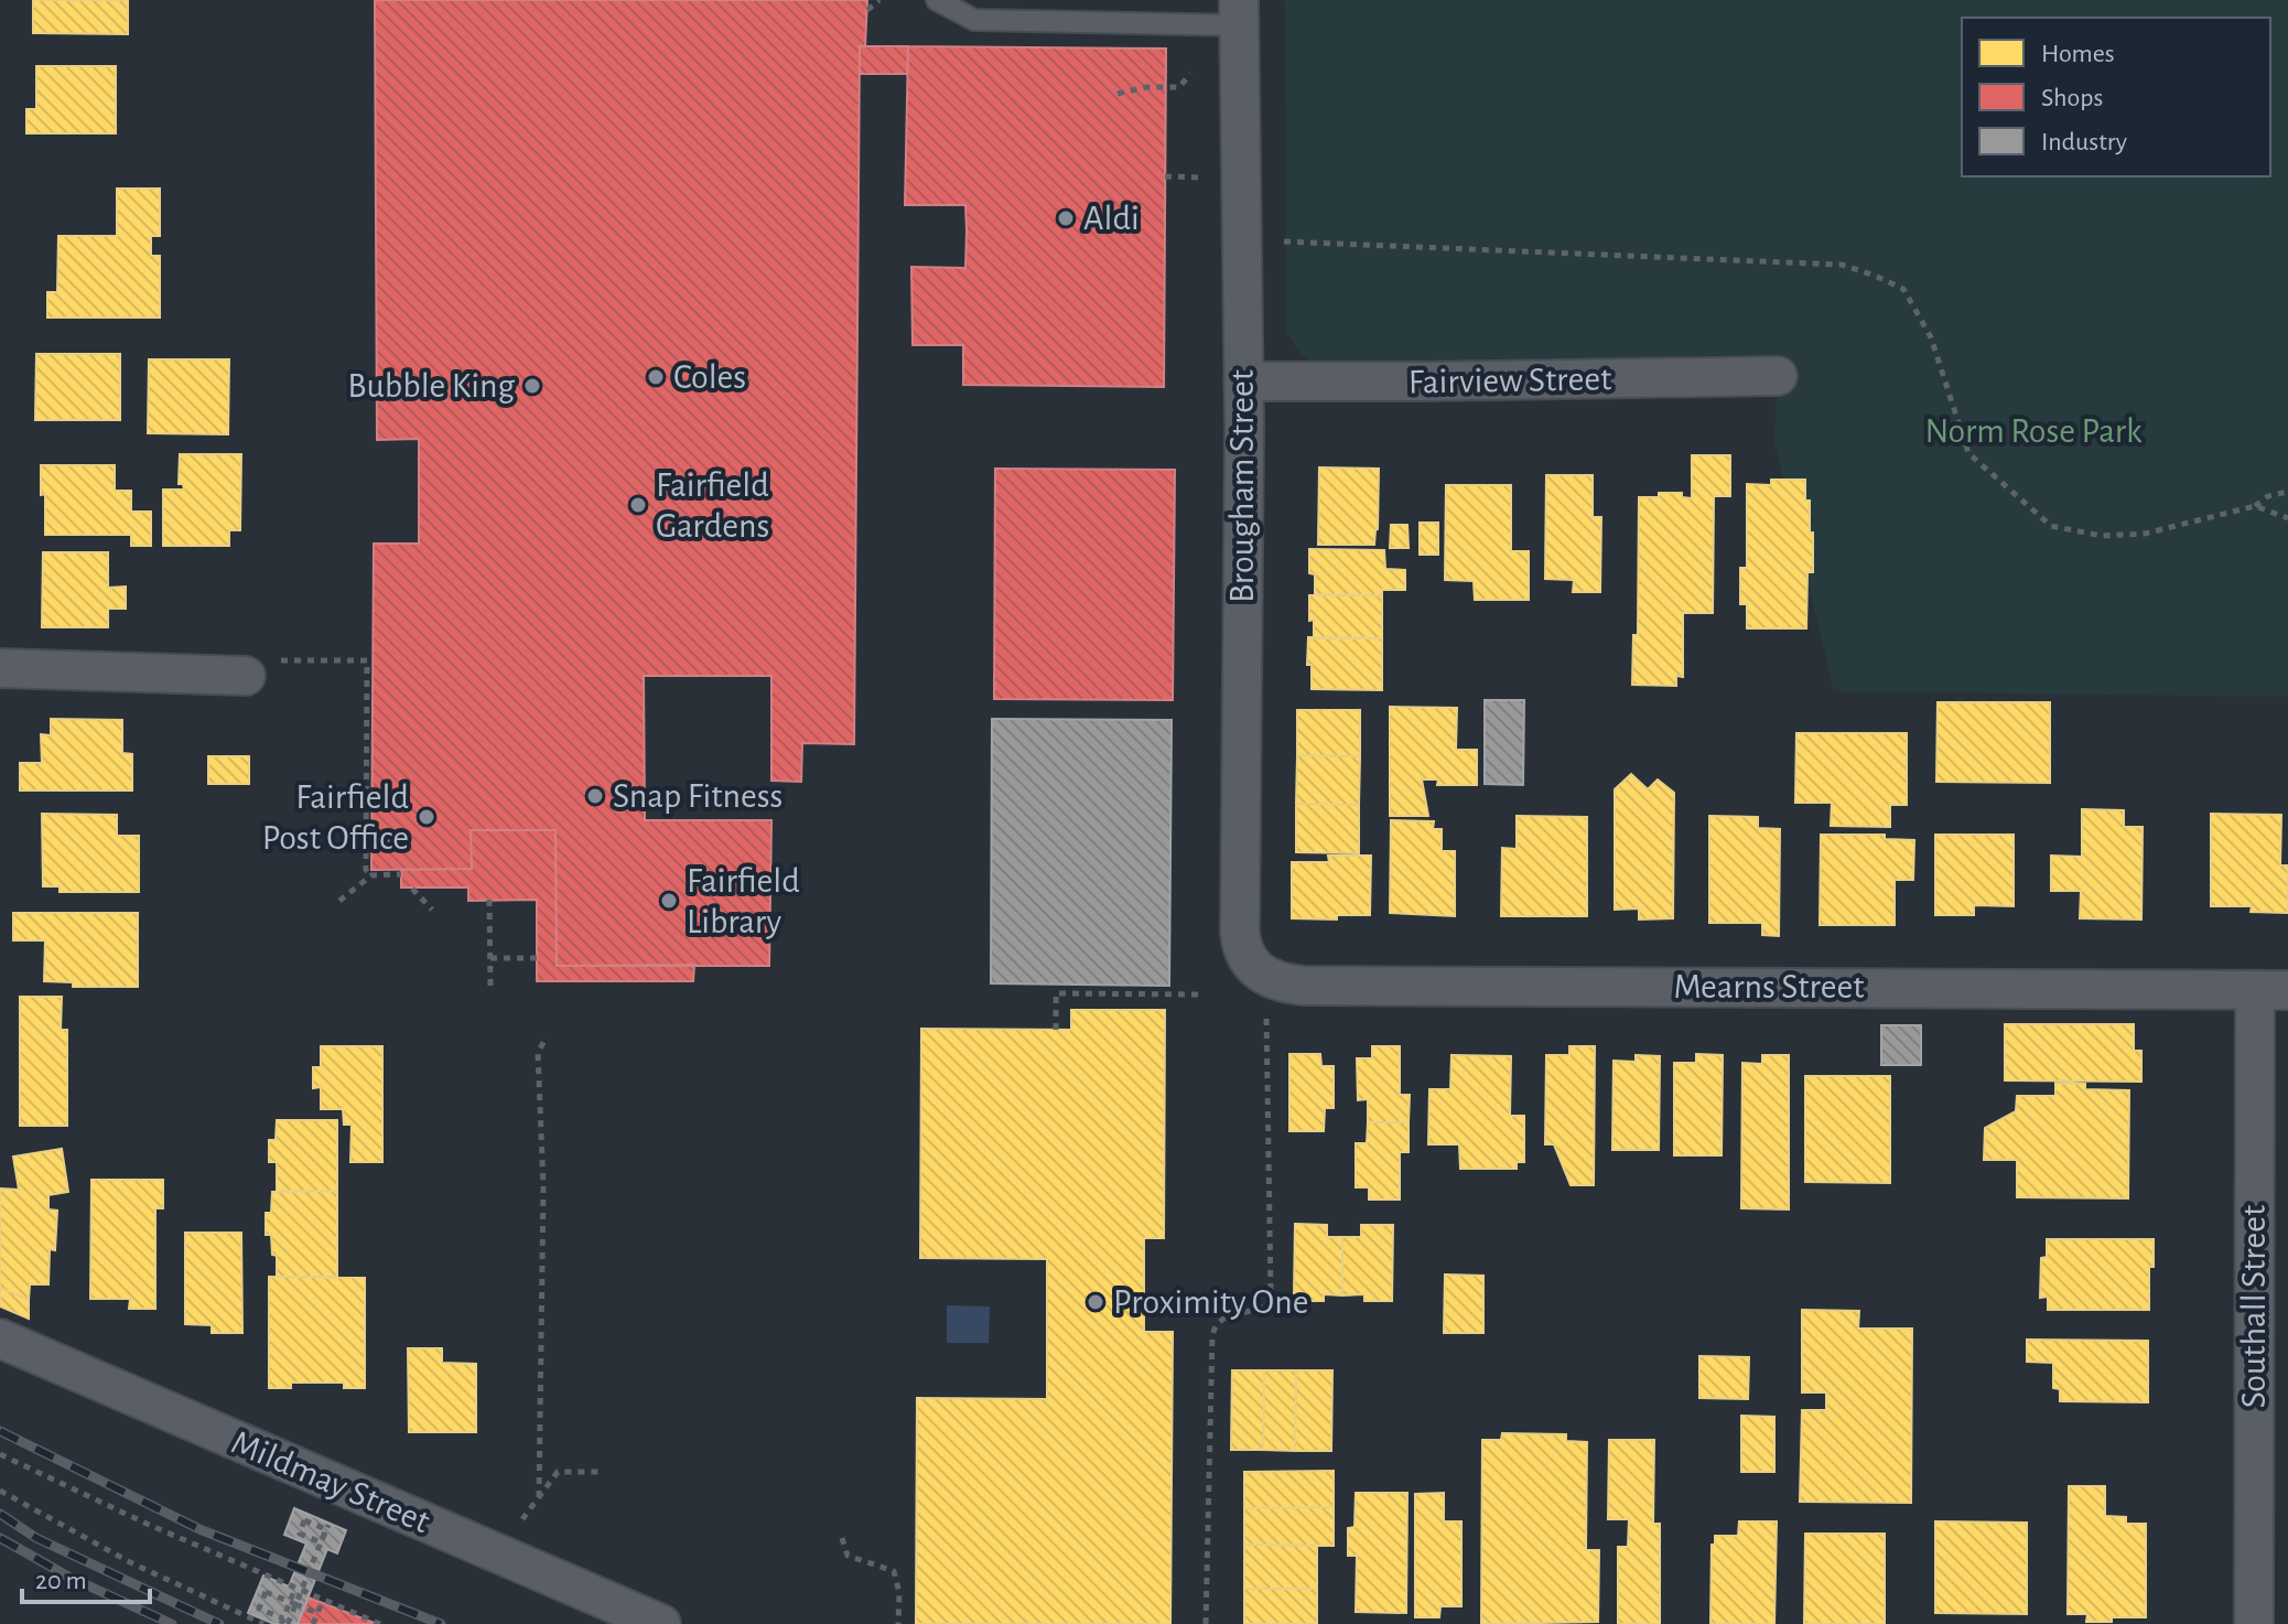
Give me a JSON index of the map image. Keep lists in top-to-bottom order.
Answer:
{
  "streets": {
    "street": [
      "Fairview Street",
      "Brougham Street",
      "Mearns Street",
      "Southall Street",
      "Mildmay Street"
    ]
  },
  "crossings": [
    ["Fairview Street", "Brougham Street"],
    ["Brougham Street", "Mearns Street"],
    ["Mearns Street", "Southall Street"]
  ],
  "parks": ["Norm Rose Park"],
  "places": [
    "Aldi",
    "Coles",
    "Bubble King",
    "Fairfield Gardens",
    "Snap Fitness",
    "Fairfield Post Office",
    "Fairfield Library",
    "Proximity One"
  ],
  "legend": ["Homes", "Shops", "Industry"],
  "scale_bar": "20 m"
}
